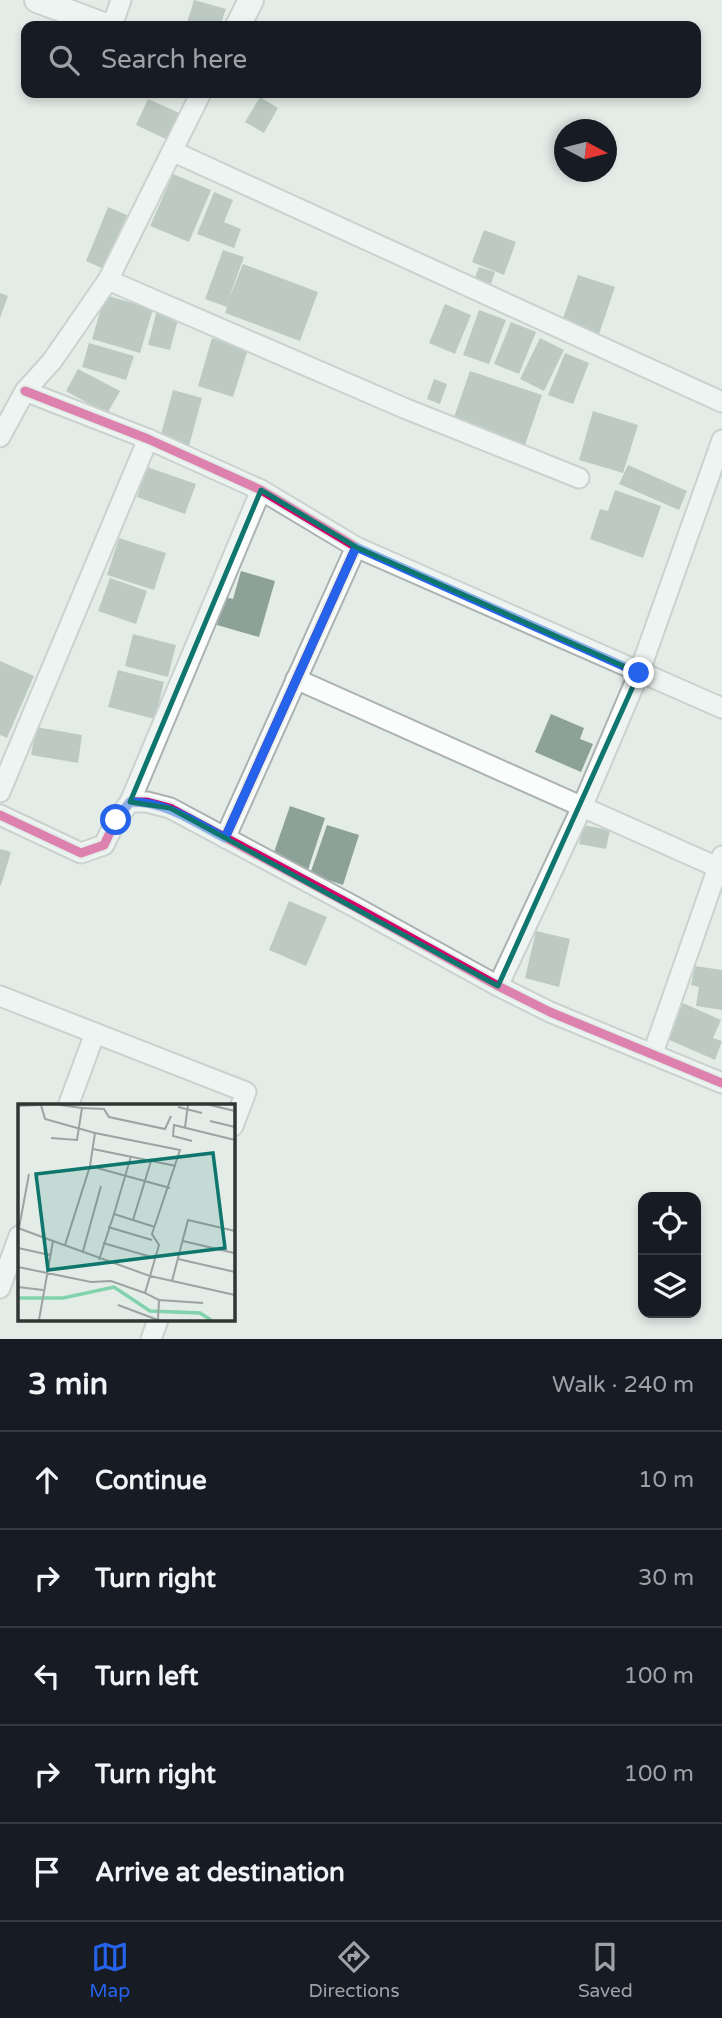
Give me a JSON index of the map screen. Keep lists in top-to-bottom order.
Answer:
{
  "north": "right",
  "page": {
    "search": "Search here",
    "heading": ["3 min", "Walk · 240 m"],
    "list": [
      ["Continue", "10 m"],
      ["Turn right", "30 m"],
      ["Turn left", "100 m"],
      ["Turn right", "100 m"],
      "Arrive at destination"
    ],
    "nav": ["Map", "Directions", "Saved"]
  }
}
